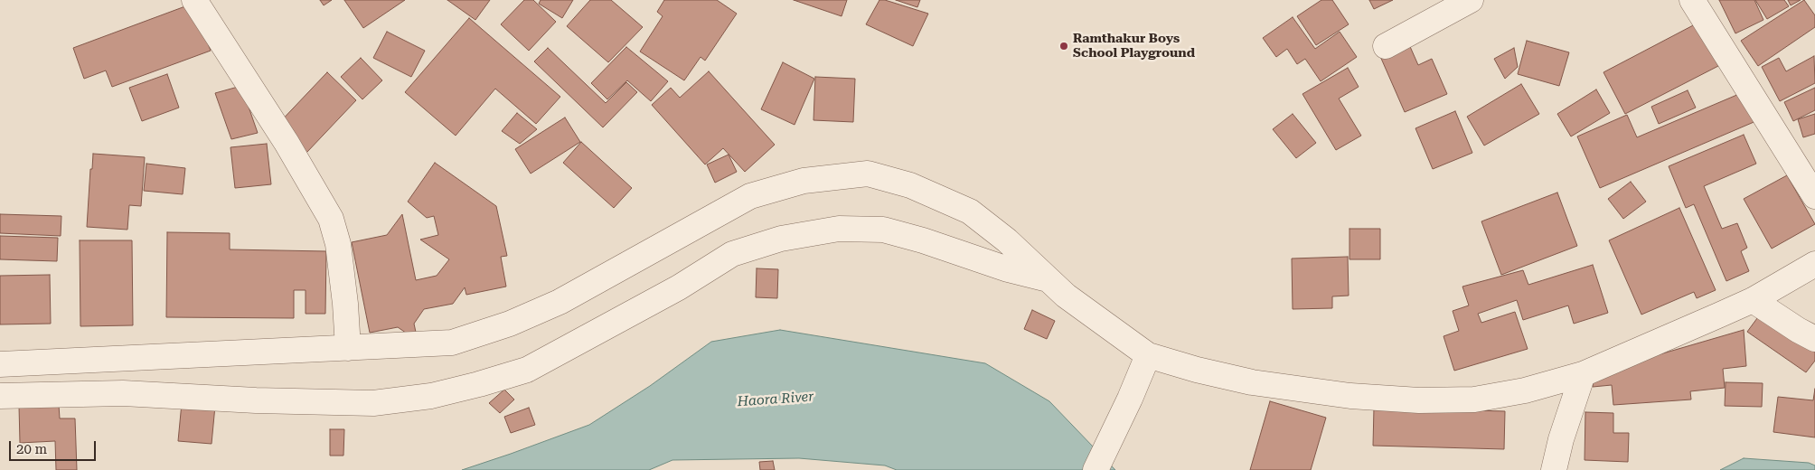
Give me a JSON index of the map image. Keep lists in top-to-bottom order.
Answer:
{
  "water": ["Haora River"],
  "places": ["Ramthakur Boys School Playground"],
  "scale_bar": "20 m"
}
